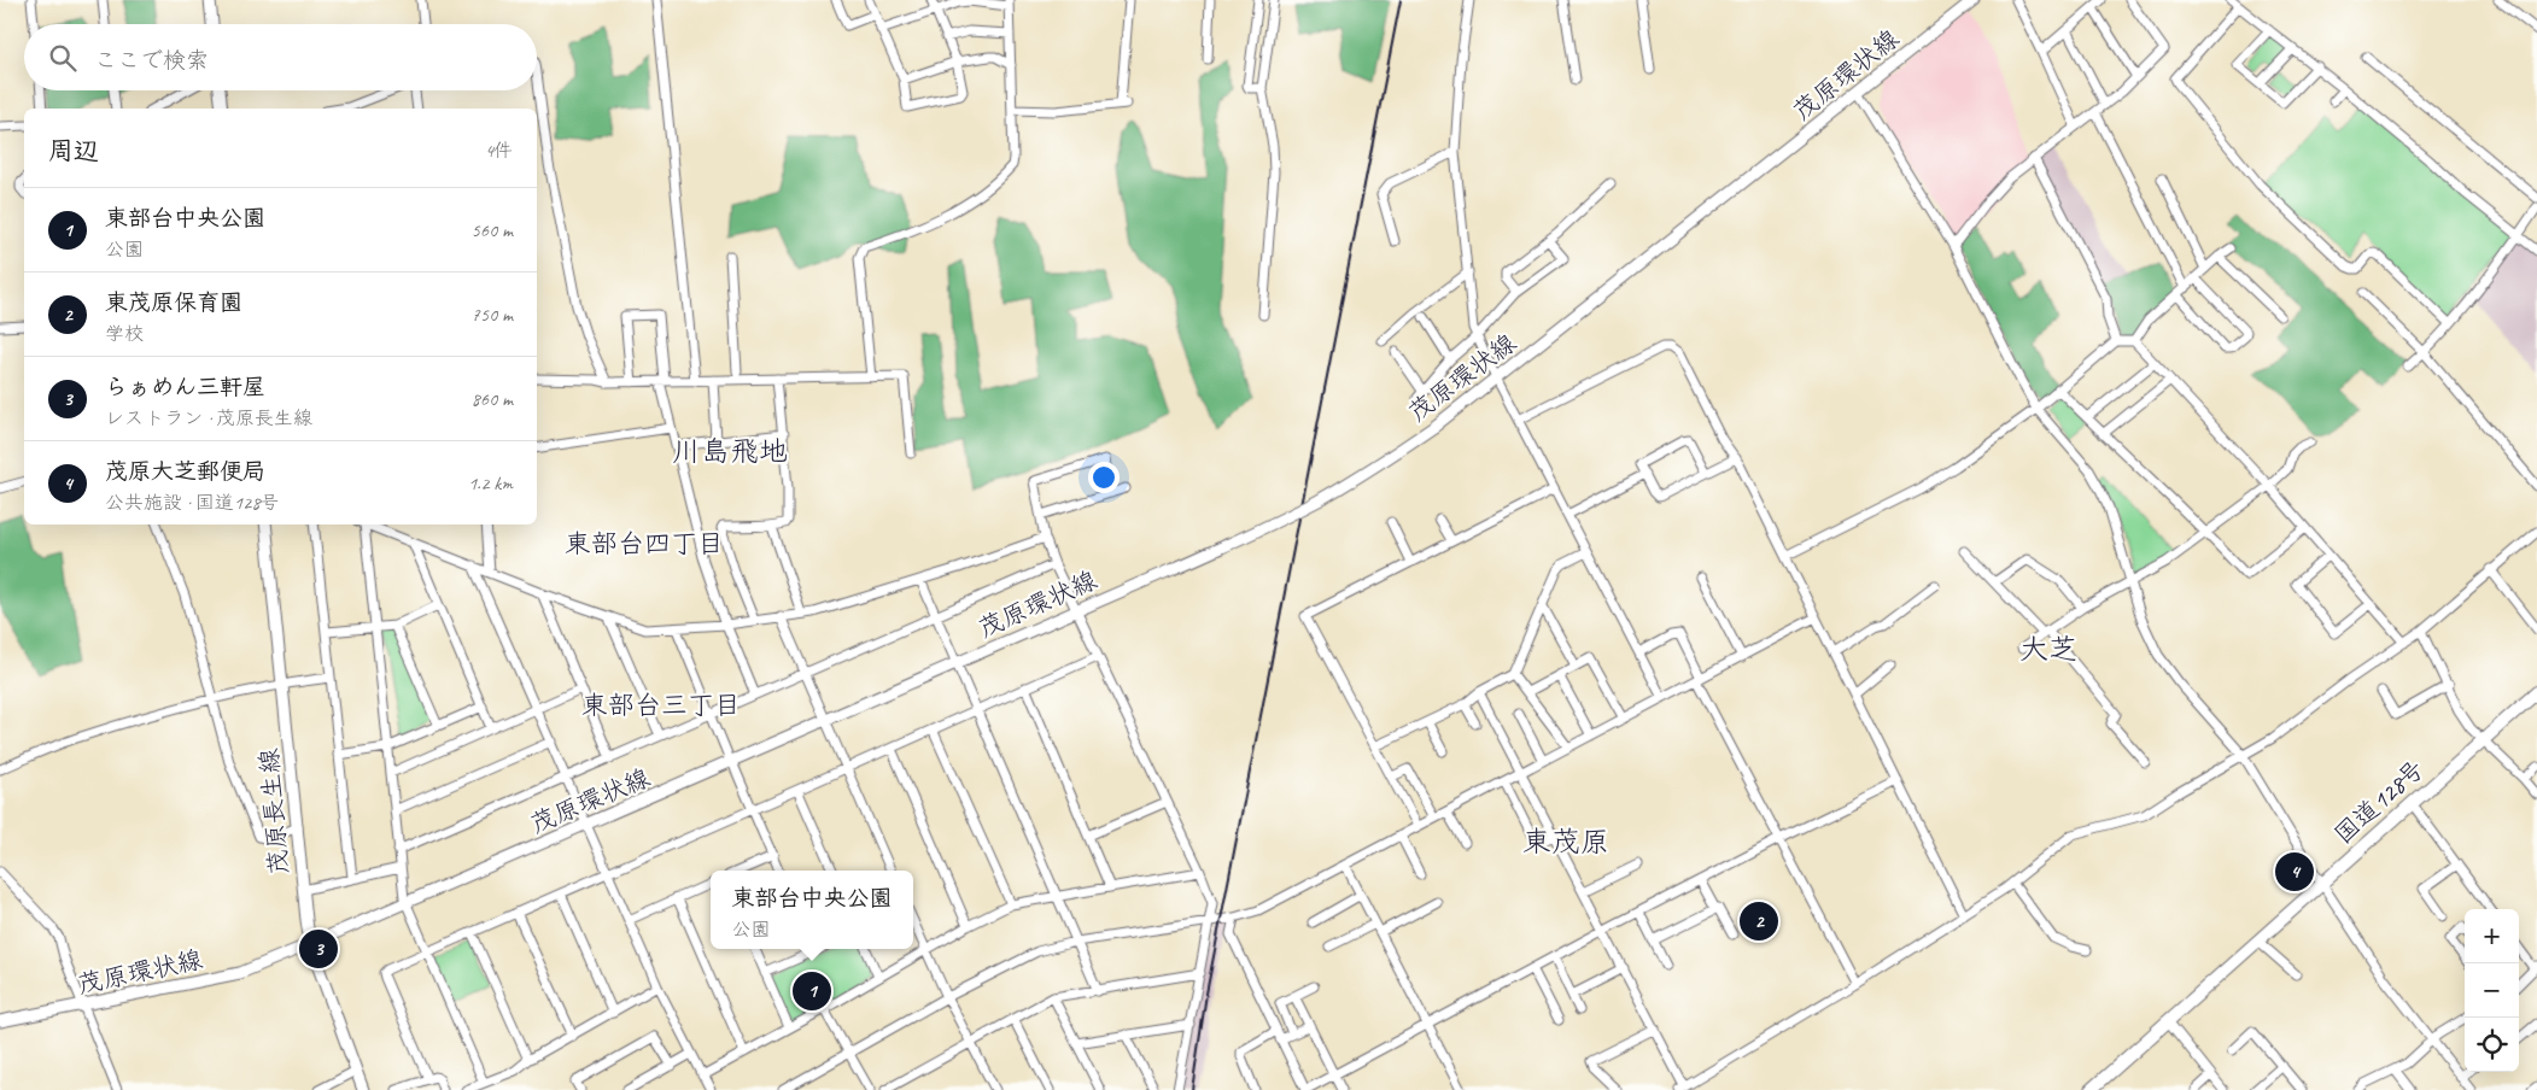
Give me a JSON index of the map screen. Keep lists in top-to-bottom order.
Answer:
{
  "streets": {
    "highway": ["国道128号"],
    "main road": ["茂原環状線", "茂原長生線"]
  },
  "crossings": [
    ["茂原環状線", "茂原長生線"]
  ],
  "districts": [
    "川島飛地",
    "東部台四丁目",
    "大芝",
    "東部台三丁目",
    "東茂原"
  ],
  "page": {
    "search": "ここで検索",
    "heading": ["周辺", "4件"],
    "list": [
      {
        "mark": "1",
        "name": "東部台中央公園",
        "note": "公園",
        "value": "560 m"
      },
      {
        "mark": "2",
        "name": "東茂原保育園",
        "note": "学校",
        "value": "750 m"
      },
      {
        "mark": "3",
        "name": "らぁめん三軒屋",
        "note": "レストラン · 茂原長生線",
        "value": "860 m"
      },
      {
        "mark": "4",
        "name": "茂原大芝郵便局",
        "note": "公共施設 · 国道128号",
        "value": "1.2 km"
      }
    ],
    "pins": [
      "4",
      "2",
      "3",
      "1"
    ],
    "popup": ["東部台中央公園", "公園"],
    "map_buttons": ["+", "−"]
  }
}
